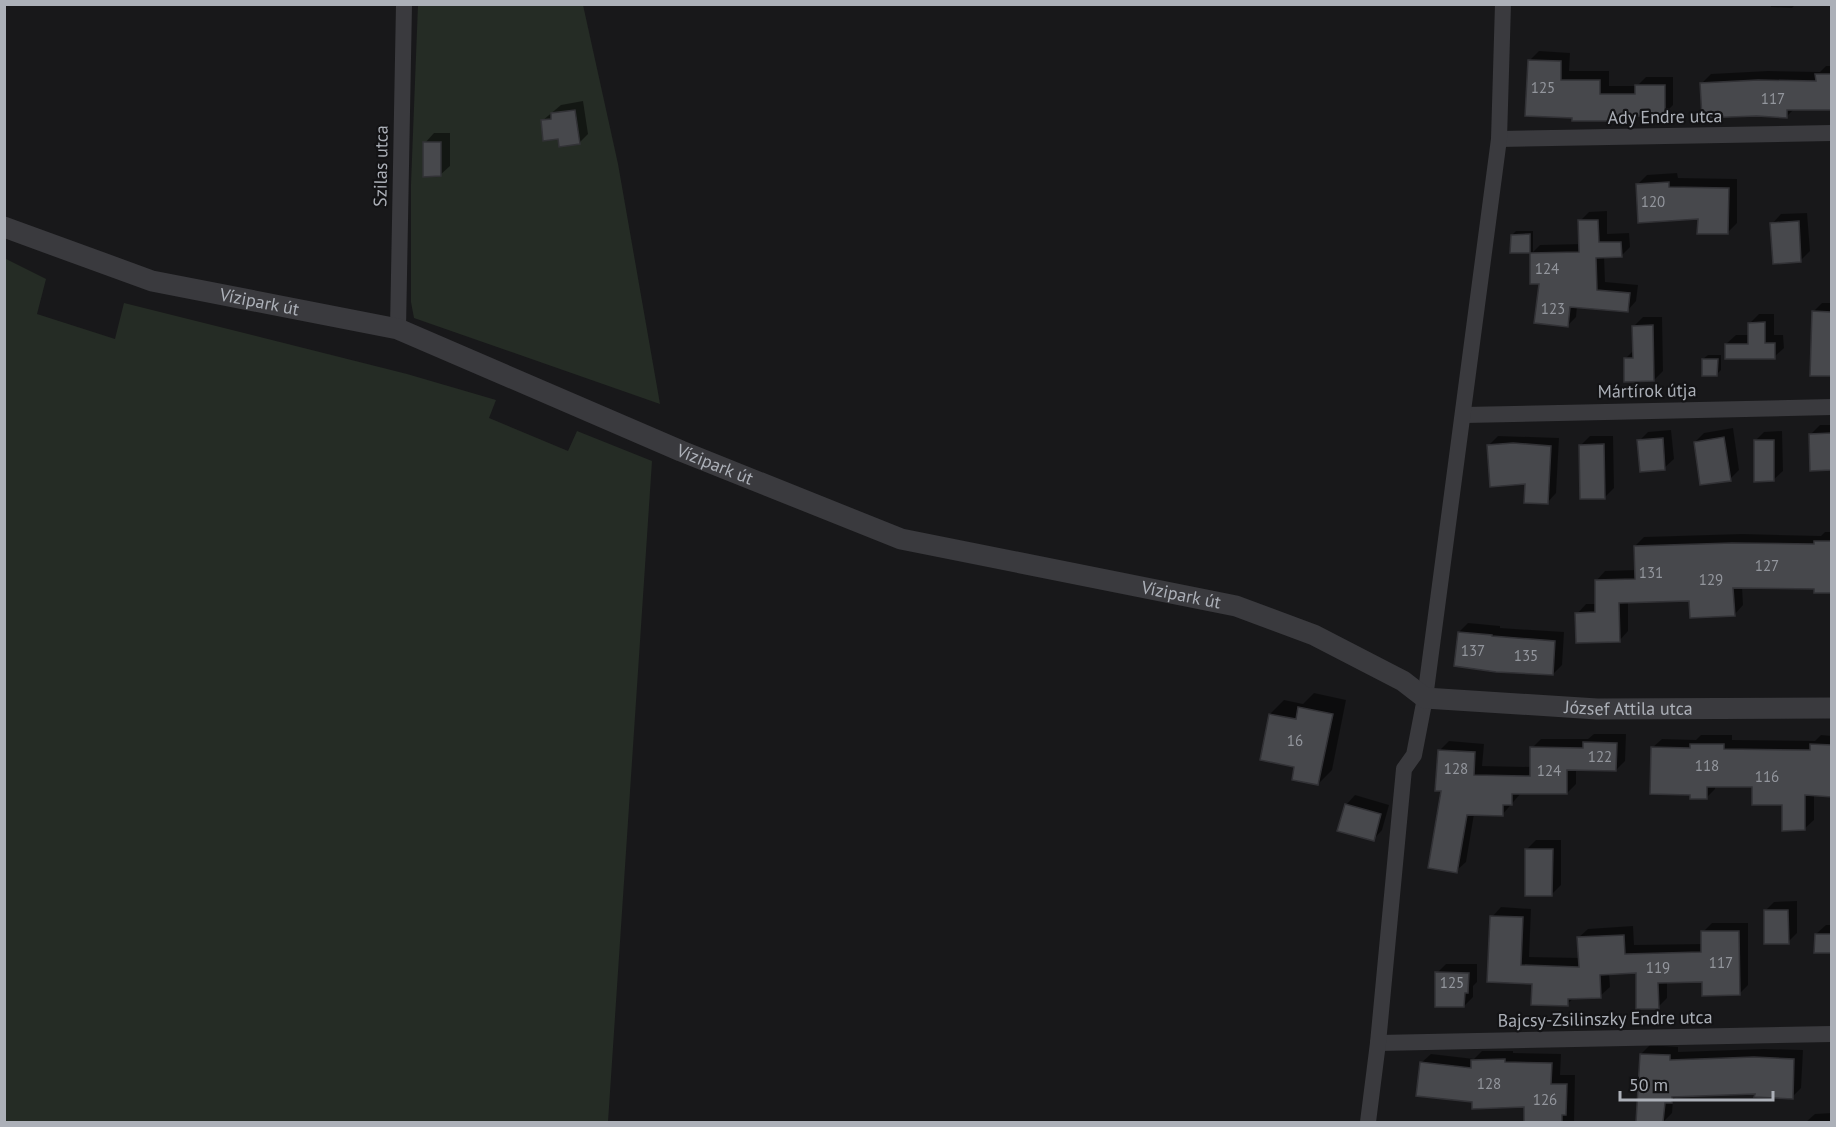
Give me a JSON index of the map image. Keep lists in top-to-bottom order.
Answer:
{
  "streets": {
    "street": [
      "Ady Endre utca",
      "Szilas utca",
      "Vízipark út",
      "Mártírok útja",
      "József Attila utca",
      "Bajcsy-Zsilinszky Endre utca"
    ]
  },
  "crossings": [
    ["Szilas utca", "Vízipark út"],
    ["Vízipark út", "József Attila utca"]
  ],
  "house_numbers": [
    "125",
    "117",
    "120",
    "124",
    "123",
    "127",
    "131",
    "129",
    "137",
    "135",
    "16",
    "122",
    "118",
    "128",
    "124",
    "116",
    "117",
    "119",
    "125",
    "128",
    "126"
  ],
  "scale_bar": "50 m"
}
